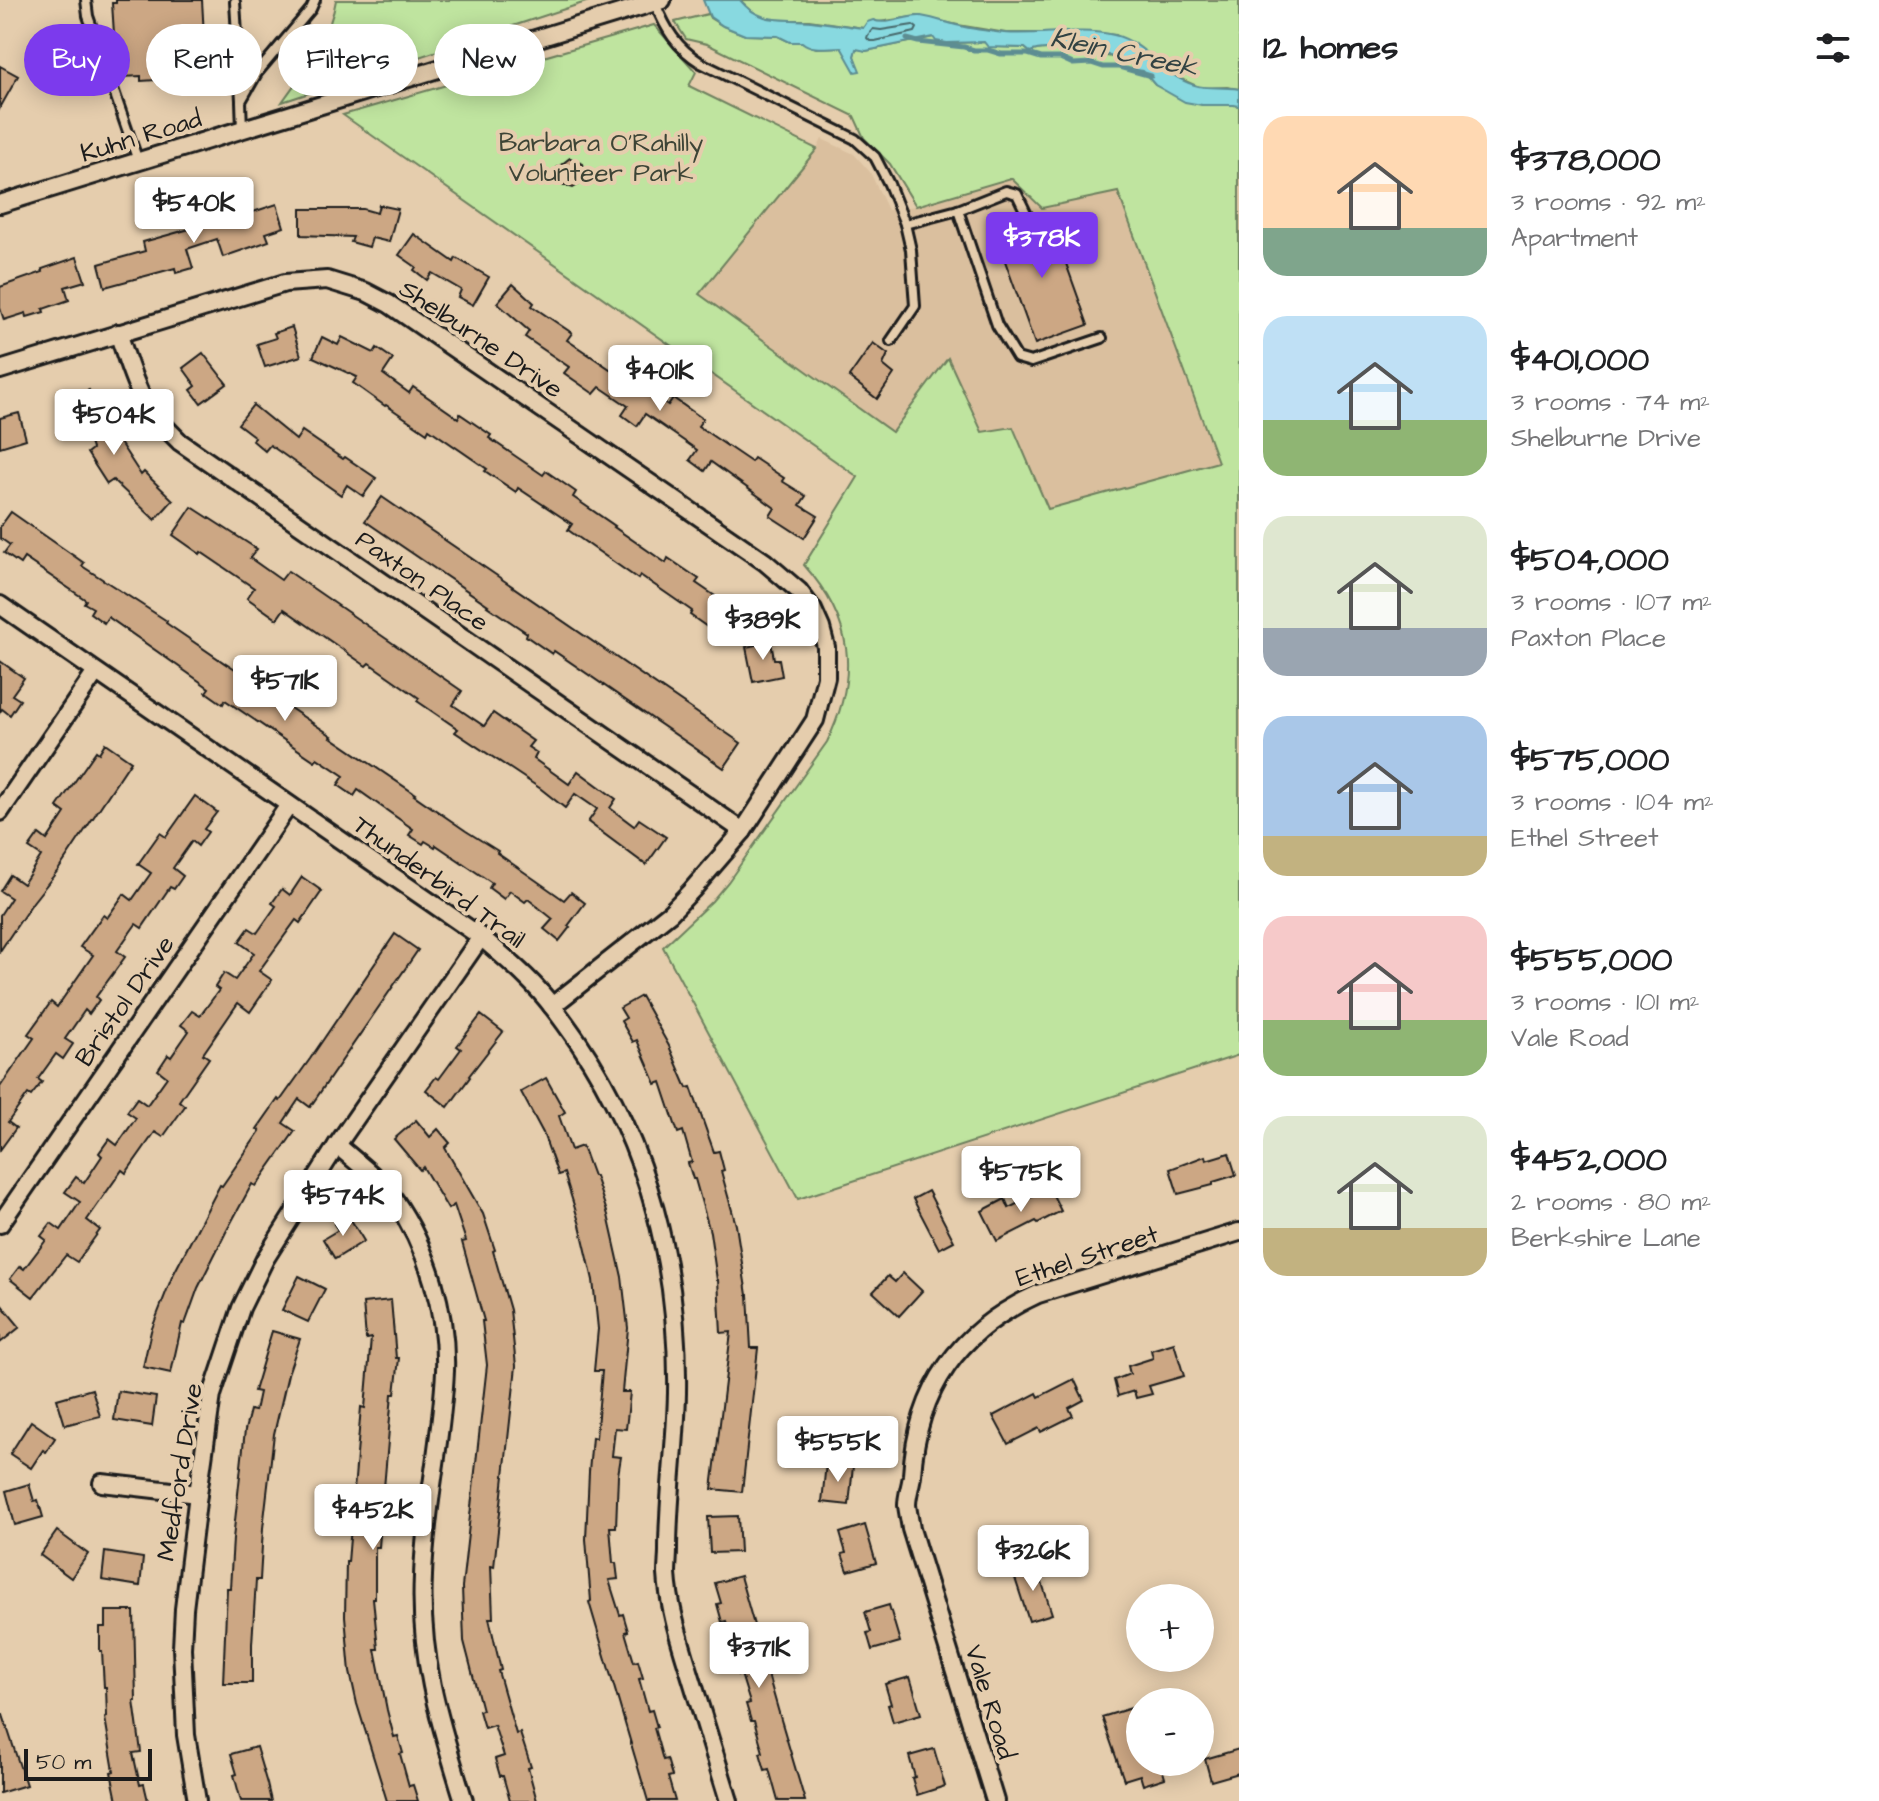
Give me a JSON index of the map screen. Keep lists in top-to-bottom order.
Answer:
{
  "streets": {
    "street": [
      "Kuhn Road",
      "Shelburne Drive",
      "Paxton Place",
      "Thunderbird Trail",
      "Bristol Drive",
      "Ethel Street",
      "Medford Drive",
      "Vale Road"
    ]
  },
  "crossings": [
    ["Shelburne Drive", "Paxton Place"],
    ["Shelburne Drive", "Thunderbird Trail"],
    ["Thunderbird Trail", "Bristol Drive"],
    ["Thunderbird Trail", "Medford Drive"],
    ["Ethel Street", "Vale Road"]
  ],
  "water": ["Klein Creek"],
  "parks": ["Barbara O'Rahilly Volunteer Park"],
  "scale_bar": "50 m",
  "page": {
    "heading": "12 homes",
    "chip": [
      "Buy",
      "Rent",
      "Filters",
      "New"
    ],
    "list": [
      {
        "name": "$378,000",
        "note": "3 rooms · 92 m² · Apartment"
      },
      {
        "name": "$401,000",
        "note": "3 rooms · 74 m² · Shelburne Drive"
      },
      {
        "name": "$504,000",
        "note": "3 rooms · 107 m² · Paxton Place"
      },
      {
        "name": "$575,000",
        "note": "3 rooms · 104 m² · Ethel Street"
      },
      {
        "name": "$555,000",
        "note": "3 rooms · 101 m² · Vale Road"
      },
      {
        "name": "$452,000",
        "note": "2 rooms · 80 m² · Berkshire Lane"
      }
    ],
    "price": [
      "$540K",
      "$378K",
      "$401K",
      "$504K",
      "$389K",
      "$571K",
      "$575K",
      "$574K",
      "$555K",
      "$452K",
      "$326K",
      "$371K"
    ],
    "map_buttons": ["+", "−"],
    "scale": "50 m"
  }
}
